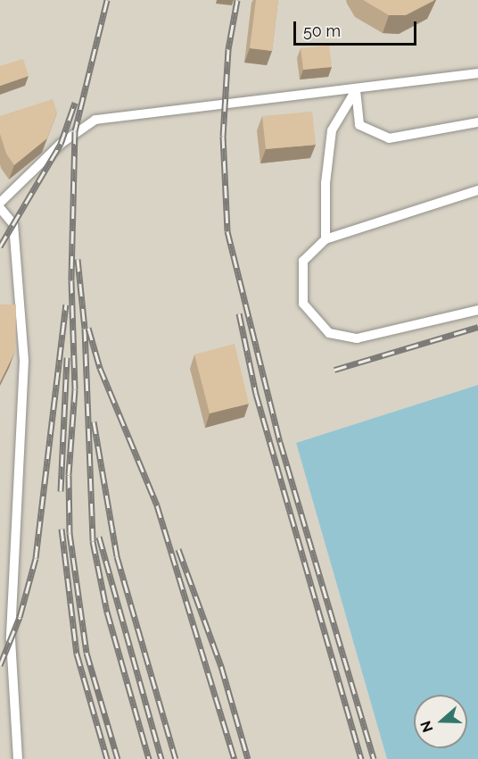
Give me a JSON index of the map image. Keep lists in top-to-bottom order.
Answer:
{
  "scale_bar": "50 m",
  "north": "left"
}
